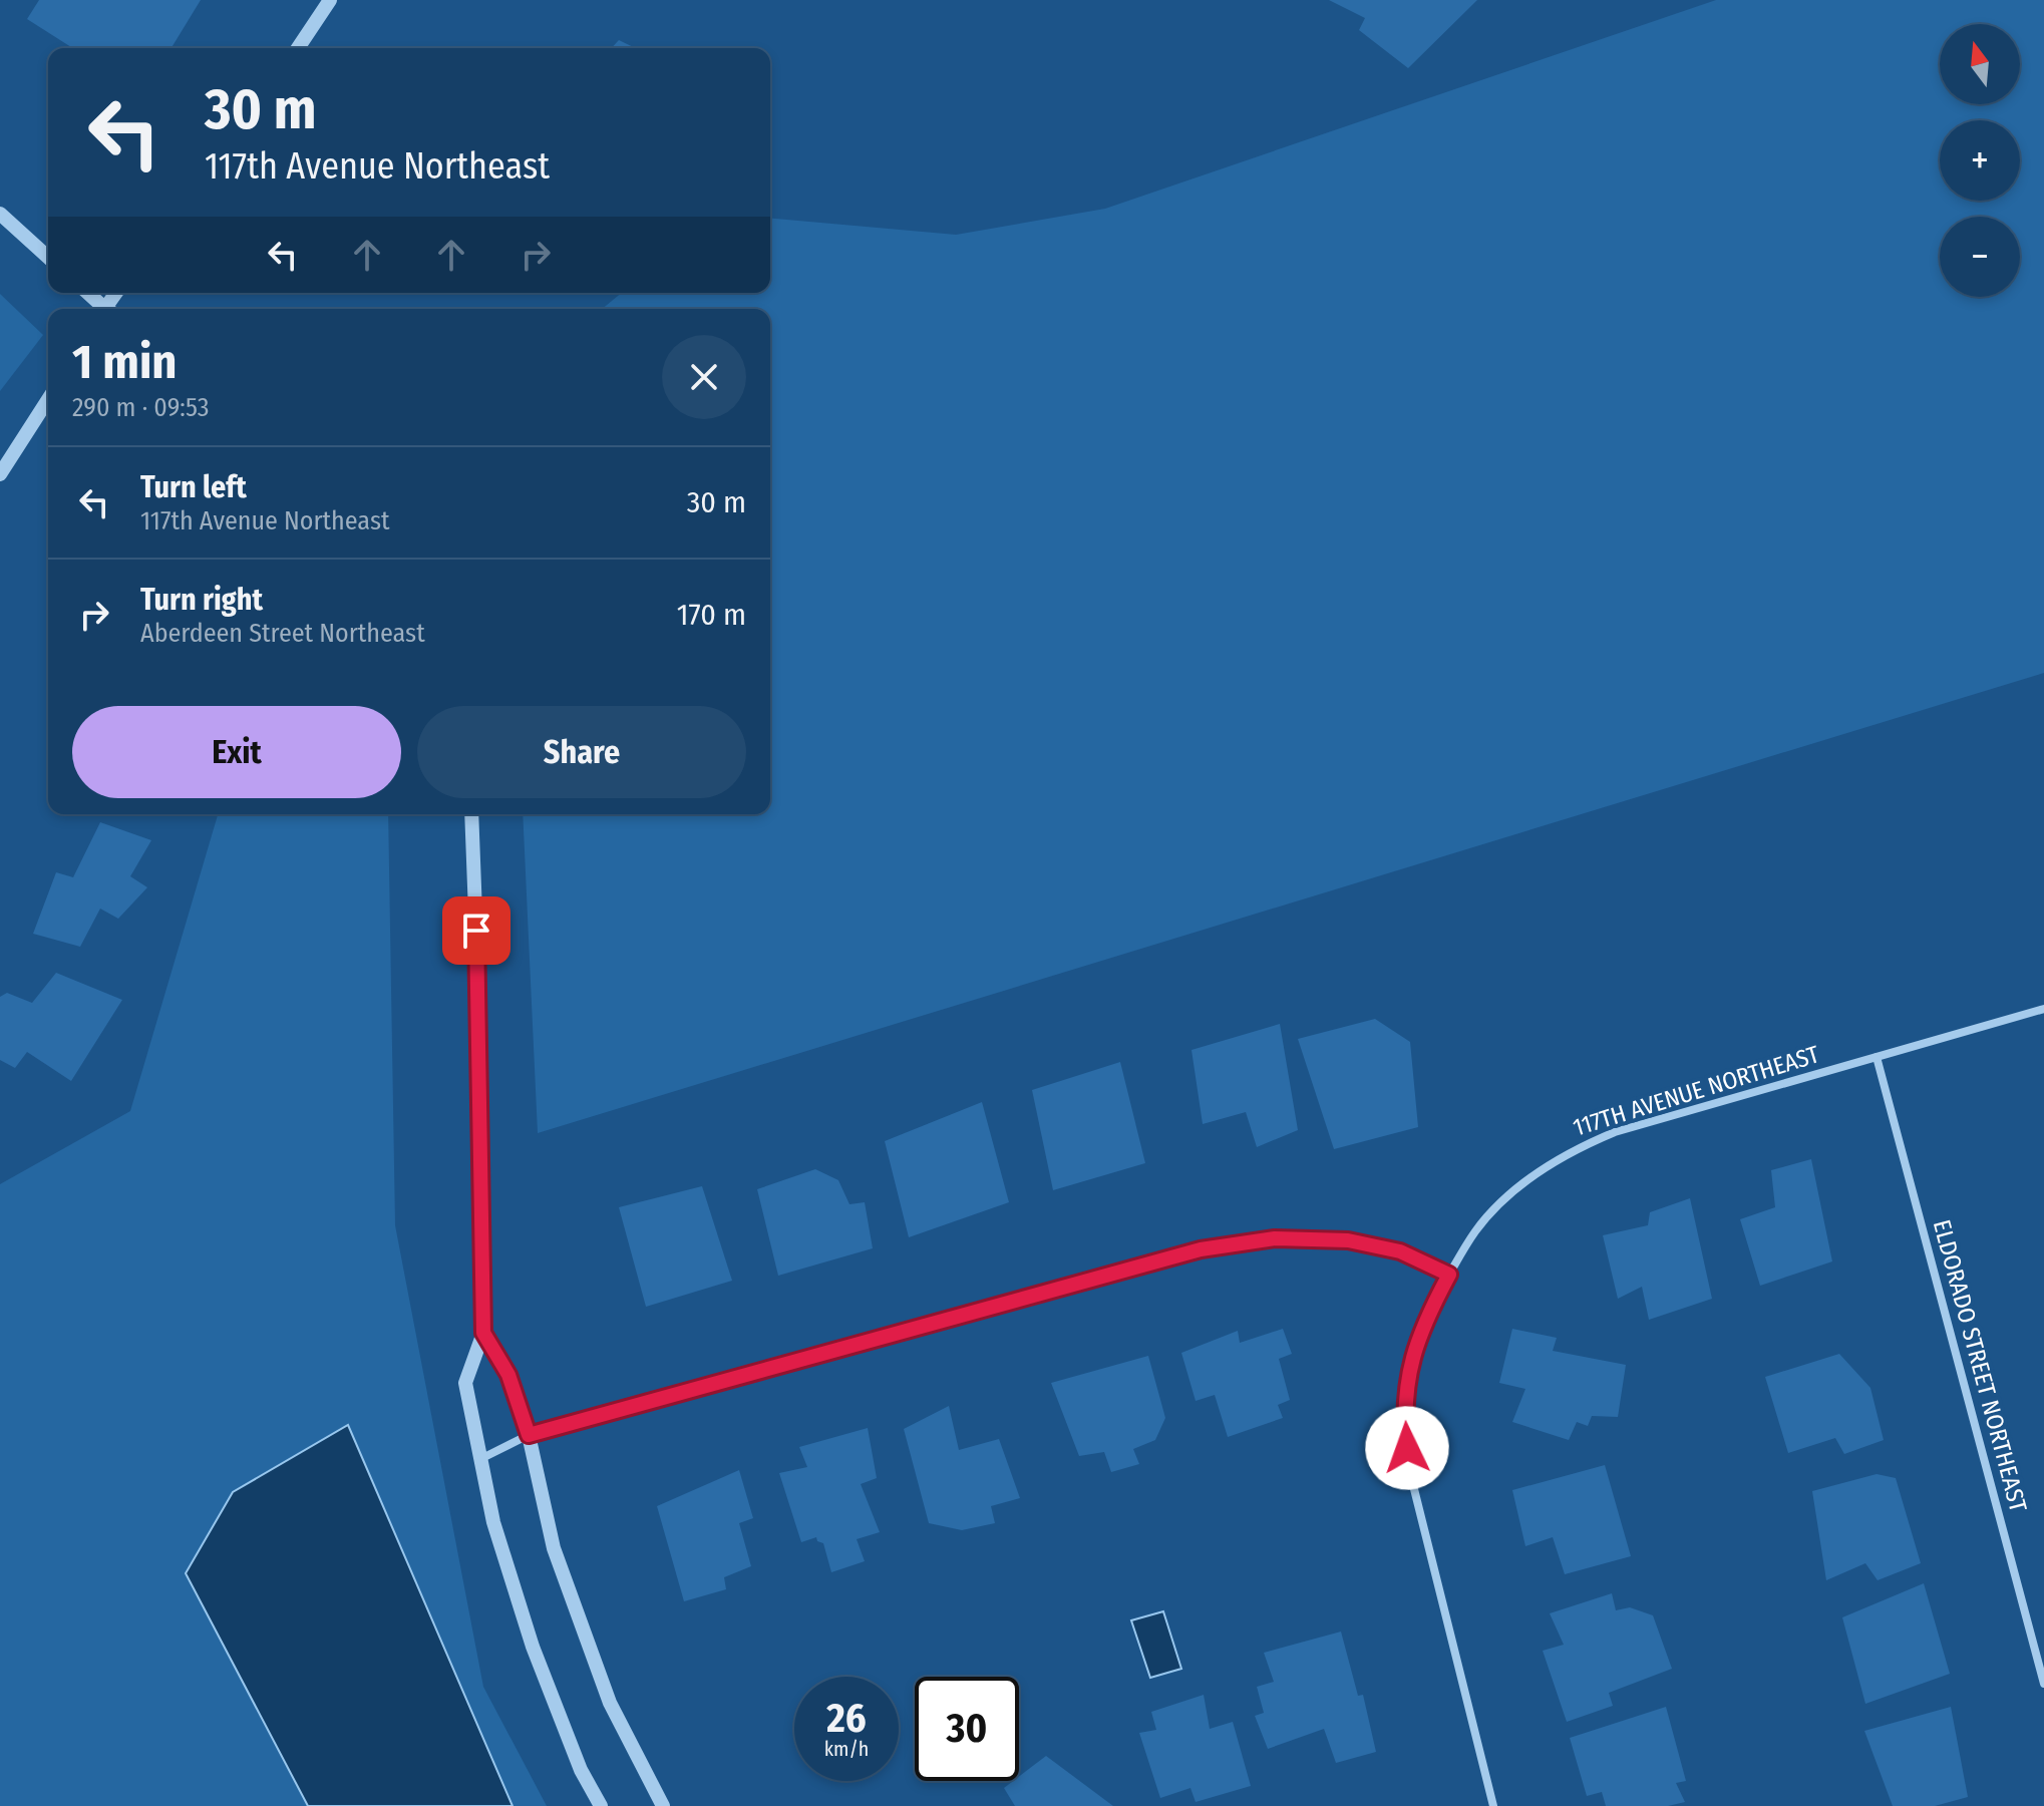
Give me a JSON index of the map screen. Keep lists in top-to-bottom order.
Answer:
{
  "streets": {
    "street": ["117TH AVENUE NORTHEAST", "ELDORADO STREET NORTHEAST"]
  },
  "crossings": [
    ["117TH AVENUE NORTHEAST", "ELDORADO STREET NORTHEAST"]
  ],
  "north": "top",
  "page": {
    "map_buttons": ["+", "−"],
    "turn": ["30 m", "117th Avenue Northeast"],
    "heading": ["1 min", "290 m · 09:53"],
    "list": [
      {
        "name": "Turn left",
        "note": "117th Avenue Northeast",
        "value": "30 m"
      },
      {
        "name": "Turn right",
        "note": "Aberdeen Street Northeast",
        "value": "170 m"
      }
    ],
    "buttons": ["Exit", "Share"],
    "speed": "26 km/h",
    "limit": "30"
  }
}
